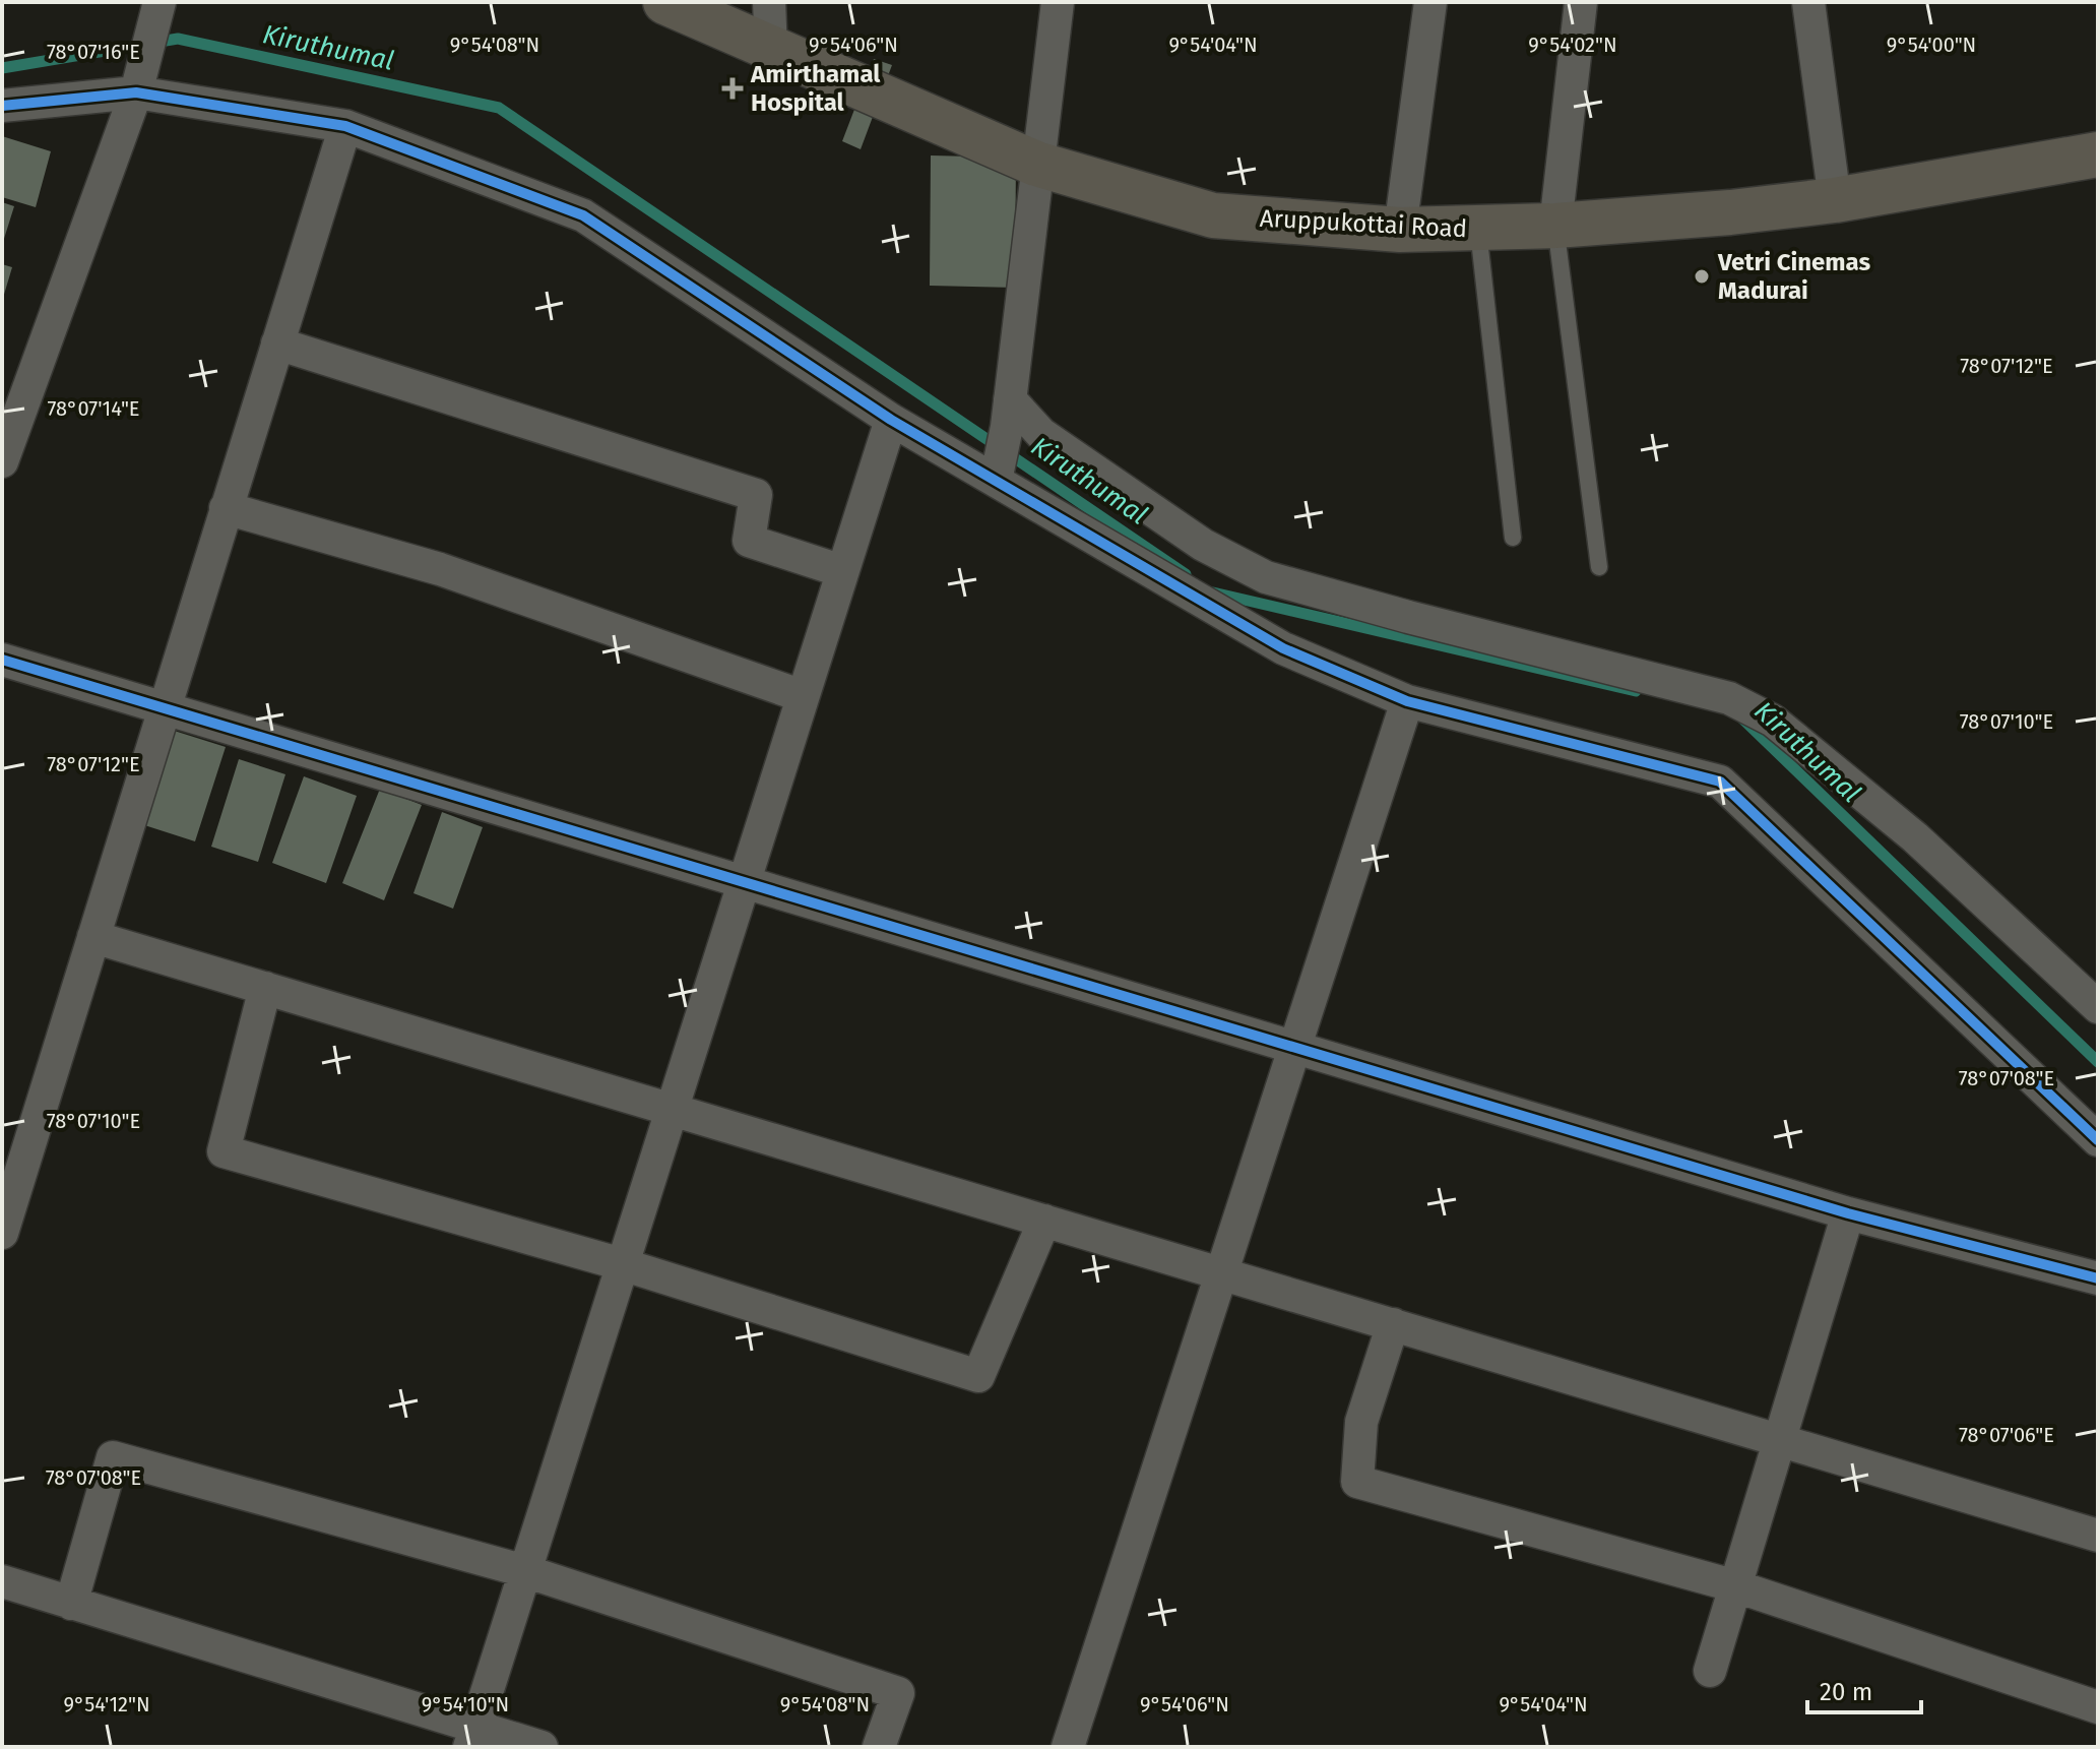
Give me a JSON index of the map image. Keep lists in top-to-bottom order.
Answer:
{
  "streets": {
    "main road": ["Aruppukottai Road"]
  },
  "water": ["Kiruthumal"],
  "places": {
    "health": ["Amirthamal Hospital"],
    "other": ["Vetri Cinemas Madurai"]
  },
  "scale_bar": "20 m",
  "coordinates": [
    "9°54'08\"N",
    "9°54'06\"N",
    "9°54'04\"N",
    "9°54'02\"N",
    "9°54'00\"N",
    "78°07'16\"E",
    "78°07'12\"E",
    "78°07'14\"E",
    "78°07'10\"E",
    "78°07'08\"E",
    "78°07'06\"E",
    "9°54'12\"N",
    "9°54'10\"N"
  ]
}
